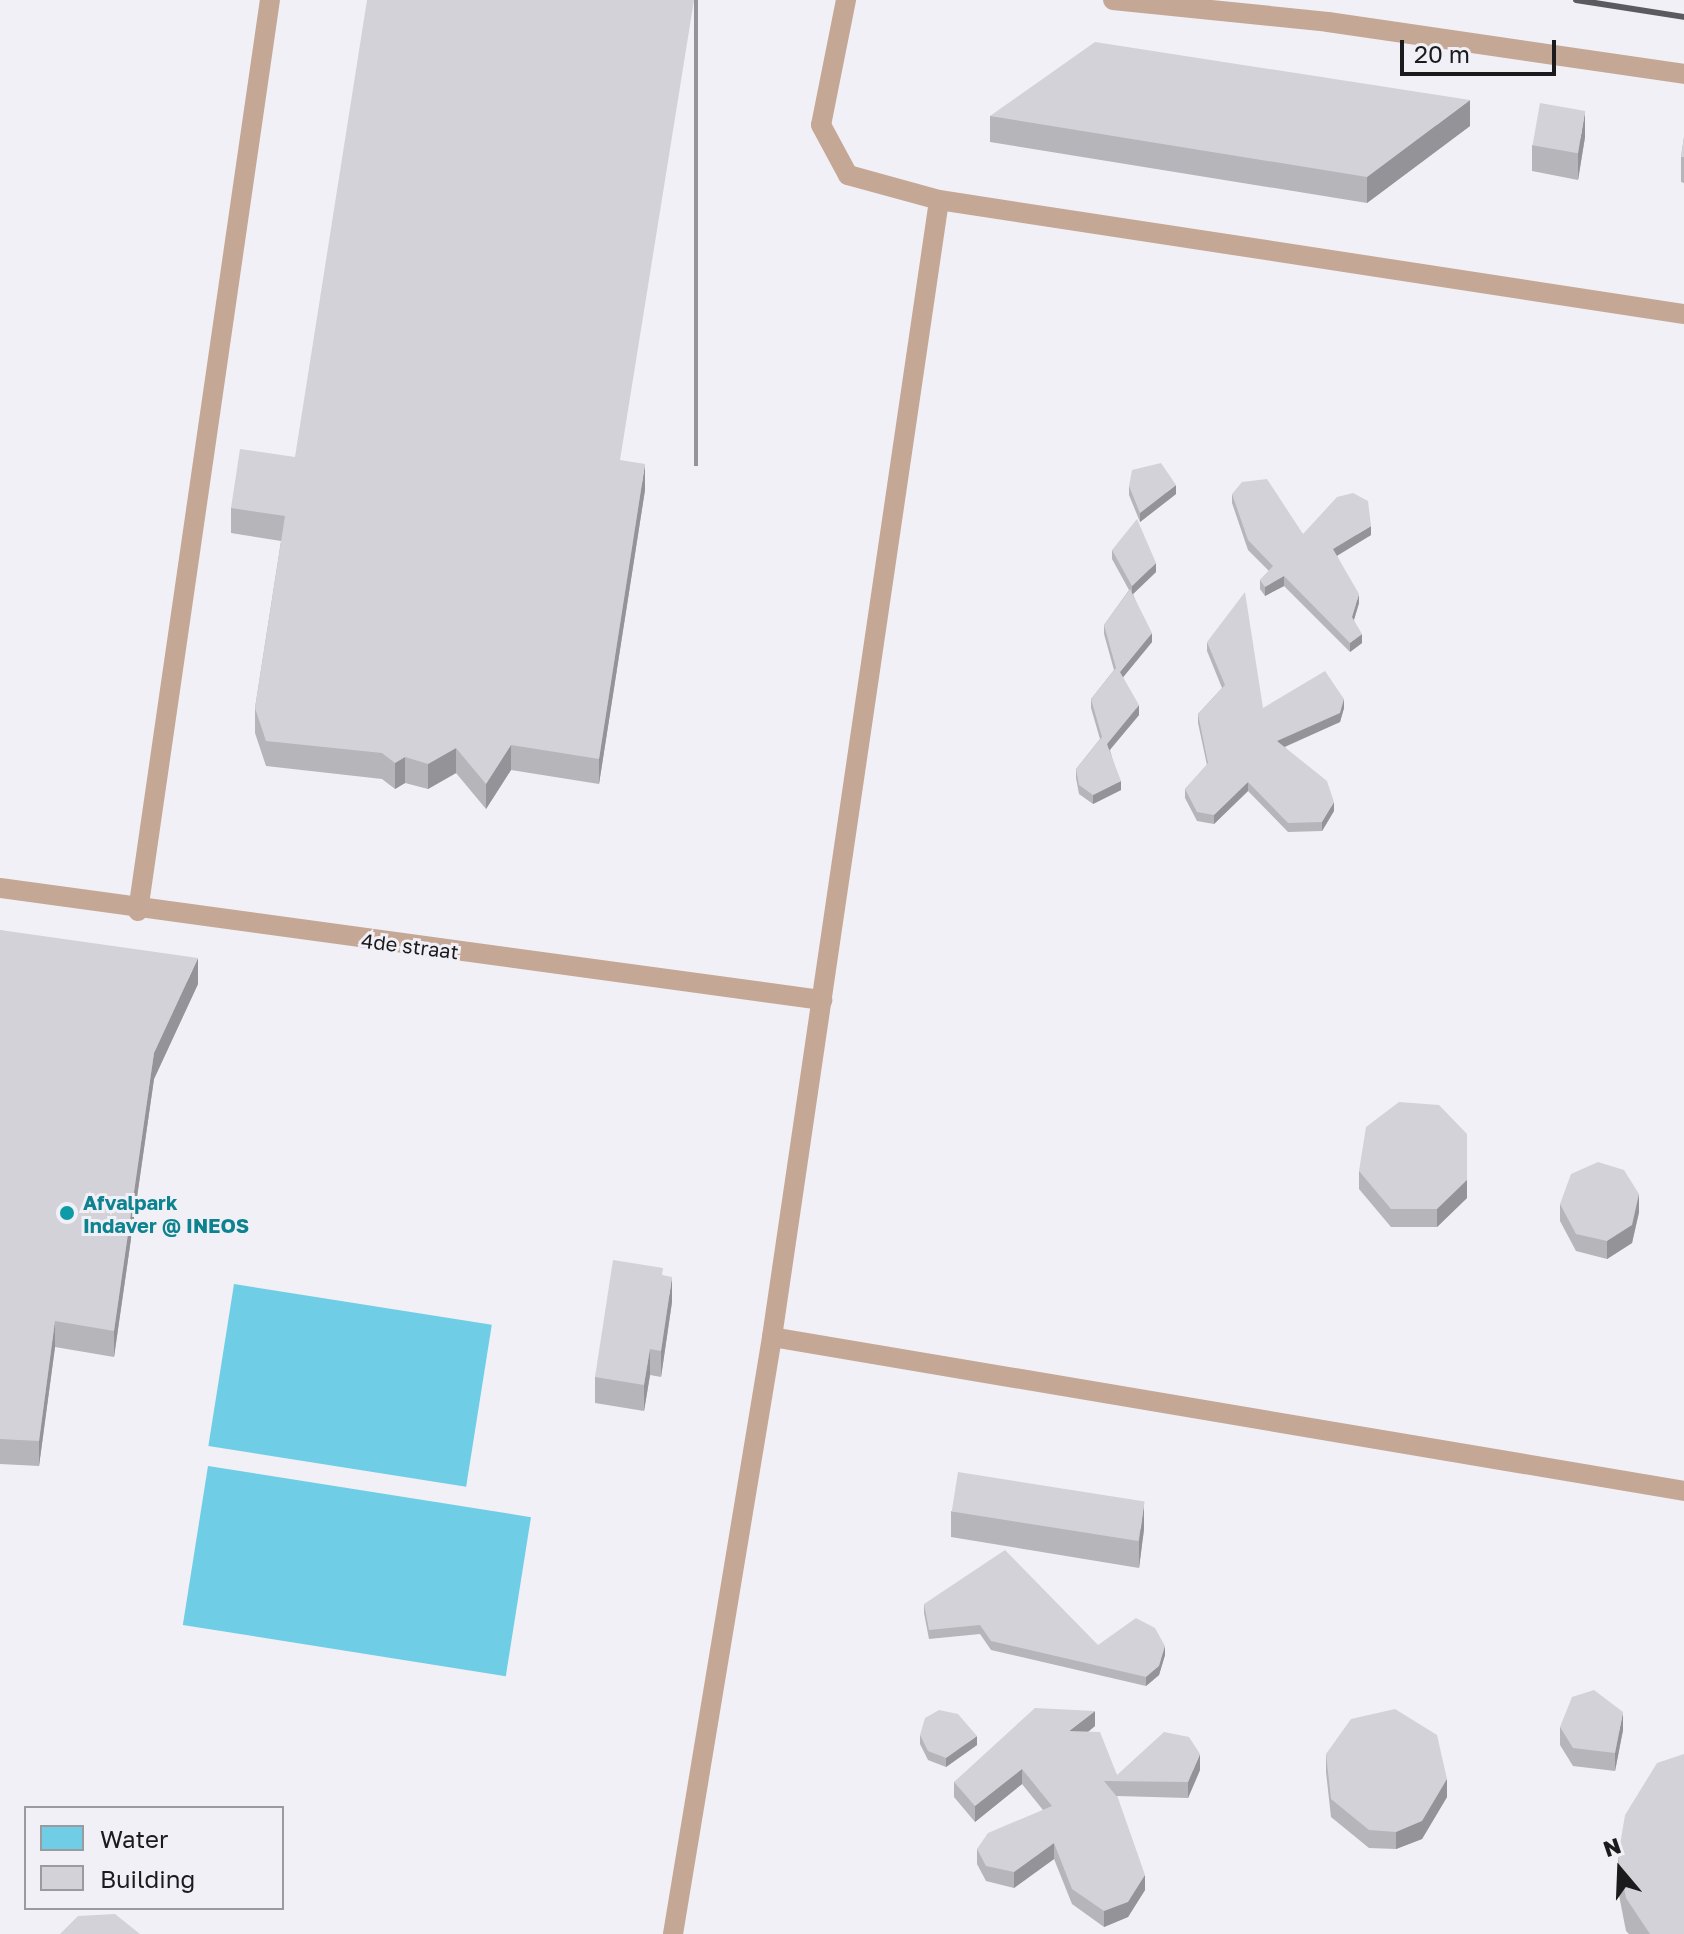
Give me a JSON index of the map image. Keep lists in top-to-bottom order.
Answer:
{
  "streets": {
    "lane": ["4de straat"]
  },
  "places": ["Afvalpark Indaver @ INEOS"],
  "legend": ["Water", "Building"],
  "scale_bar": "20 m",
  "north": "top"
}
